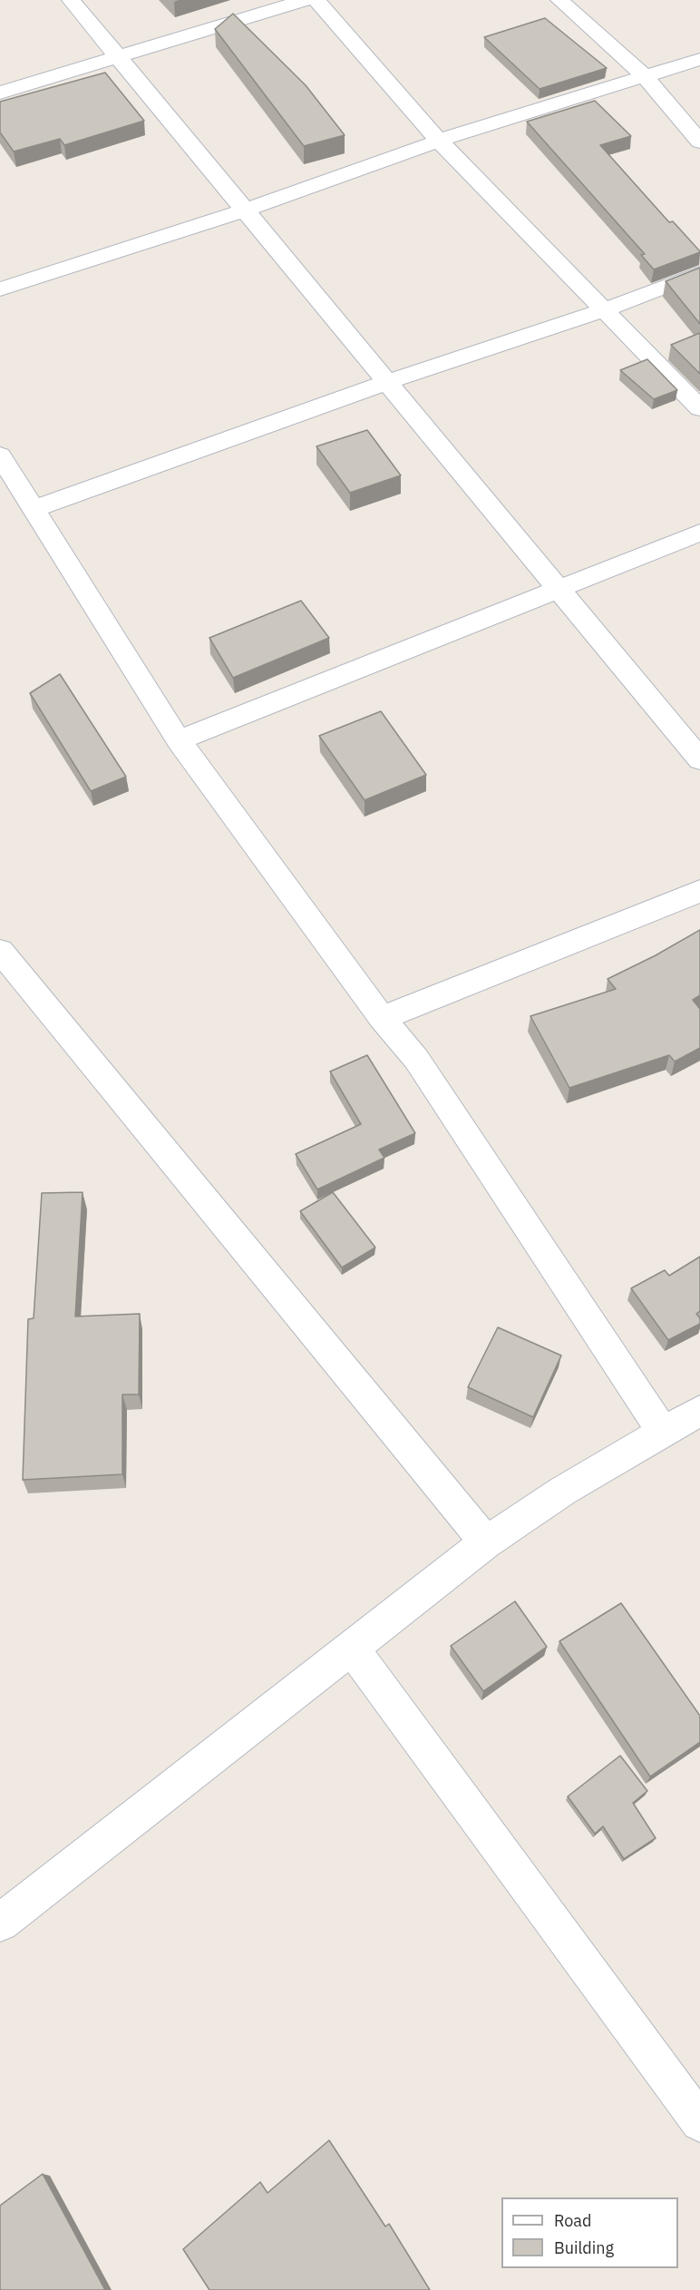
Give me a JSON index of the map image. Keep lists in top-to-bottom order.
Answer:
{
  "legend": ["Road", "Building"]
}
